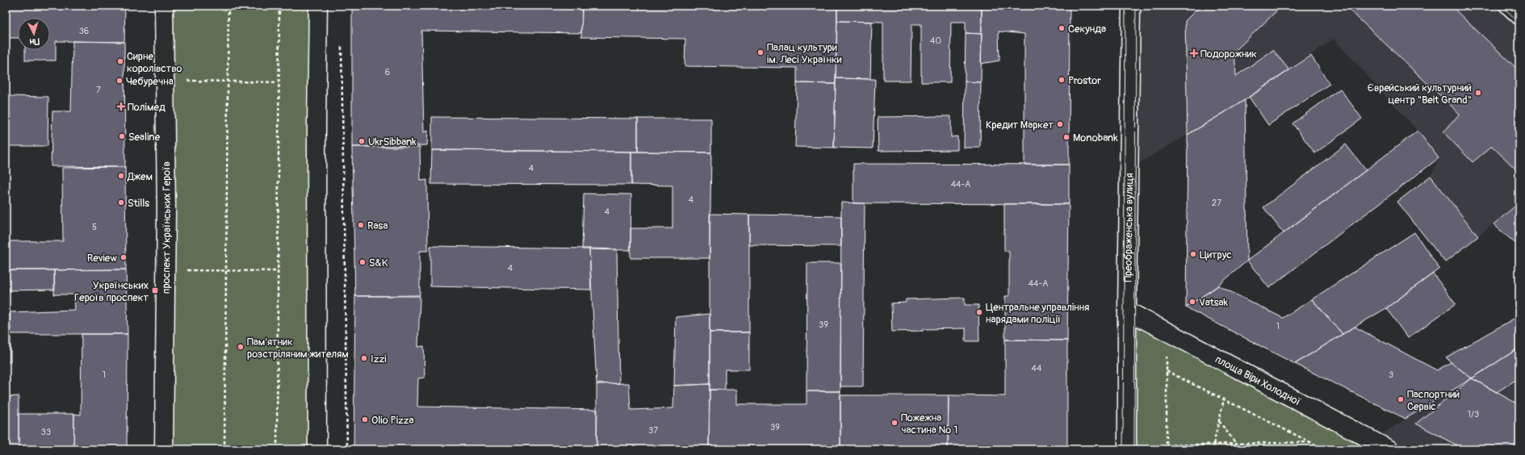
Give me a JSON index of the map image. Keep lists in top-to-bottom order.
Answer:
{
  "streets": {
    "street": ["проспект Українських Героїв", "Преображенська вулиця", "площа Віри Холодної"]
  },
  "crossings": [
    ["Преображенська вулиця", "площа Віри Холодної"]
  ],
  "places": {
    "other": [
      "Секунда",
      "Палац культури ім. Лесі Українки",
      "Сирне королівство",
      "Prostor",
      "Чебуречна",
      "Єврейський культурний центр \"Beit Grand\"",
      "Кредит Маркет",
      "Sealine",
      "Monobank",
      "UkrSibbank",
      "Джем",
      "Stills",
      "Rasa",
      "Цитрус",
      "Review",
      "S&K",
      "Vatsak",
      "Центральне управління нарядами поліції",
      "Пам'ятник розстріляним жителям",
      "Izzi",
      "Паспортний Сервіс",
      "Olio Pizza",
      "Пожежна частина № 1"
    ],
    "health": ["Подорожник", "Полімед"],
    "transit": ["Українських Героїв проспект"]
  },
  "house_numbers": [
    "36",
    "40",
    "6",
    "7",
    "4",
    "44-А",
    "4",
    "27",
    "4",
    "5",
    "4",
    "44-А",
    "39",
    "1",
    "44",
    "1",
    "3",
    "1/3",
    "39",
    "37",
    "33"
  ],
  "north": "bottom"
}
